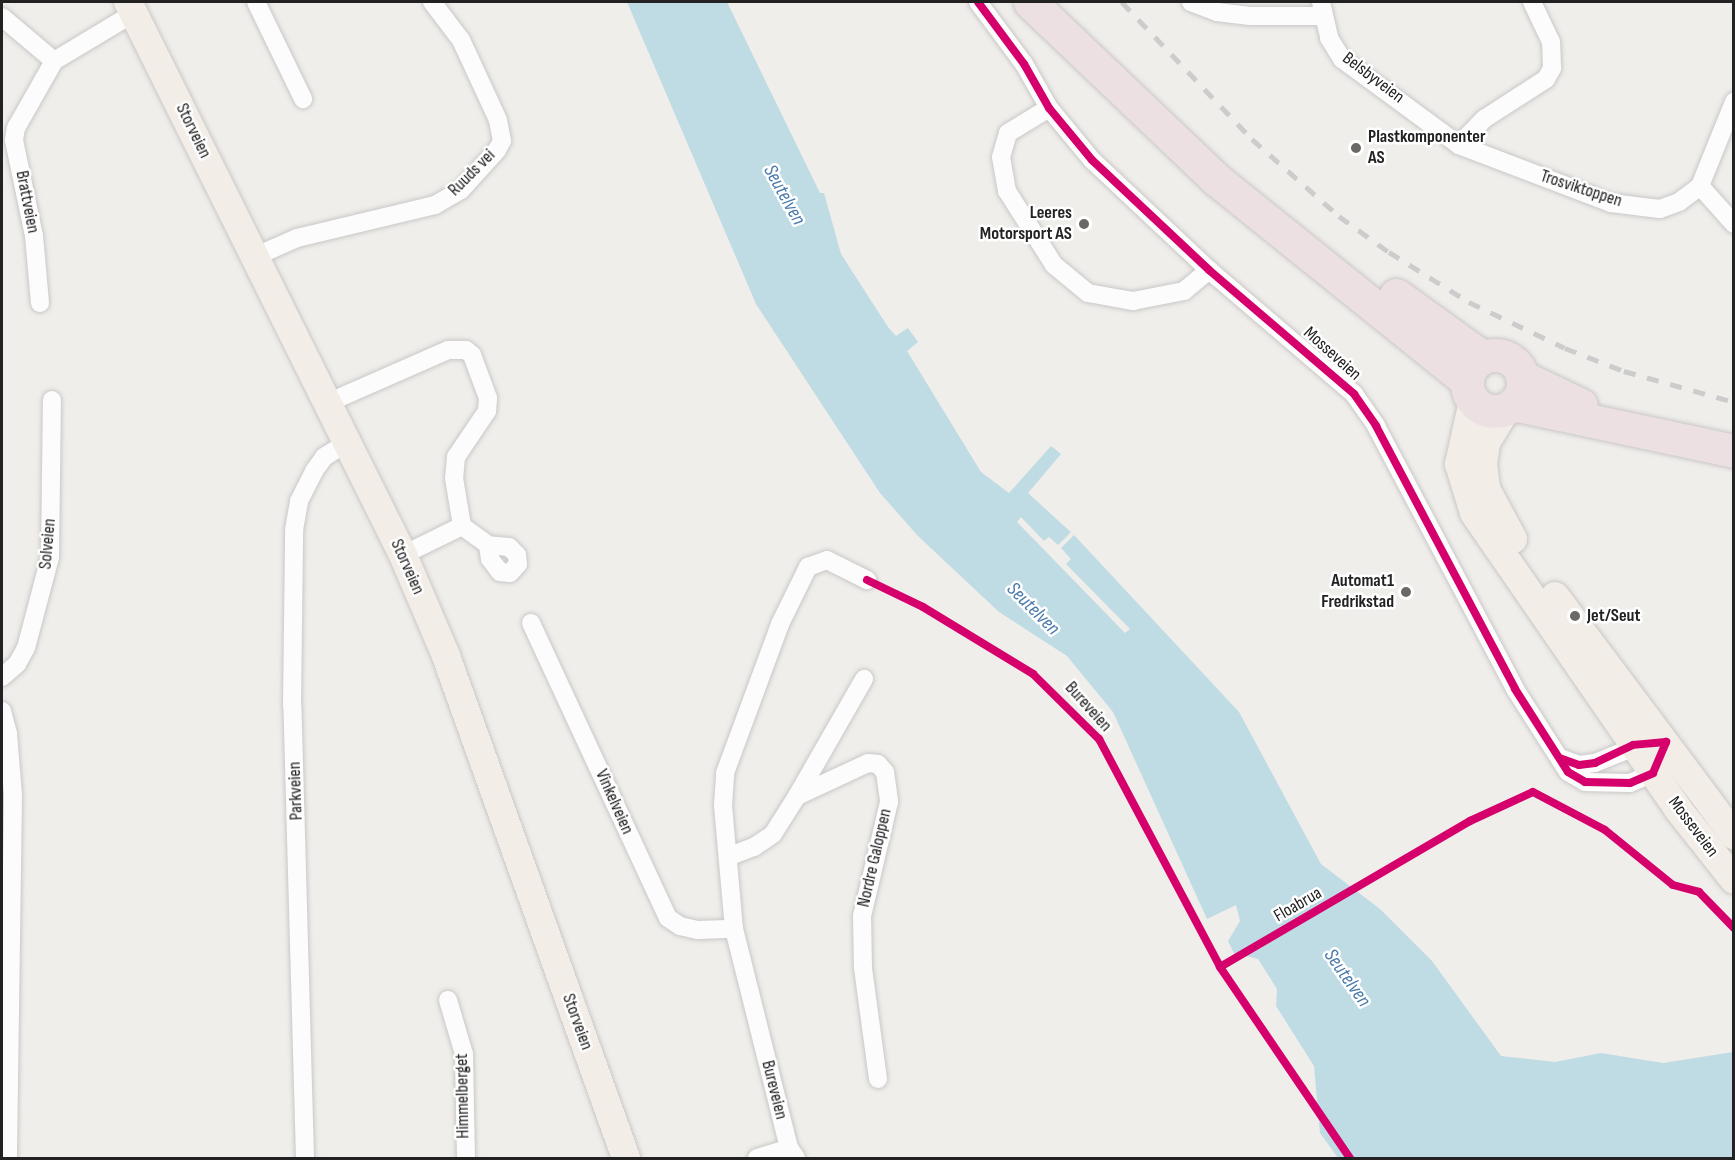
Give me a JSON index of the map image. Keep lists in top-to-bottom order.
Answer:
{
  "streets": {
    "main road": ["Storveien", "Mosseveien"],
    "street": [
      "Belsbyveien",
      "Ruuds vei",
      "Trosviktoppen",
      "Brattveien",
      "Solveien",
      "Bureveien",
      "Parkveien",
      "Vinkelveien",
      "Nordre Galoppen",
      "Himmelberget"
    ],
    "cycle path": ["Floabrua"]
  },
  "crossings": [
    ["Belsbyveien", "Trosviktoppen"],
    ["Storveien", "Ruuds vei"],
    ["Storveien", "Brattveien"],
    ["Storveien", "Parkveien"],
    ["Bureveien", "Vinkelveien"]
  ],
  "water": ["Seutelven"],
  "places": [
    "Plastkomponenter AS",
    "Leeres Motorsport AS",
    "Automat1 Fredrikstad",
    "Jet/Seut"
  ]
}
